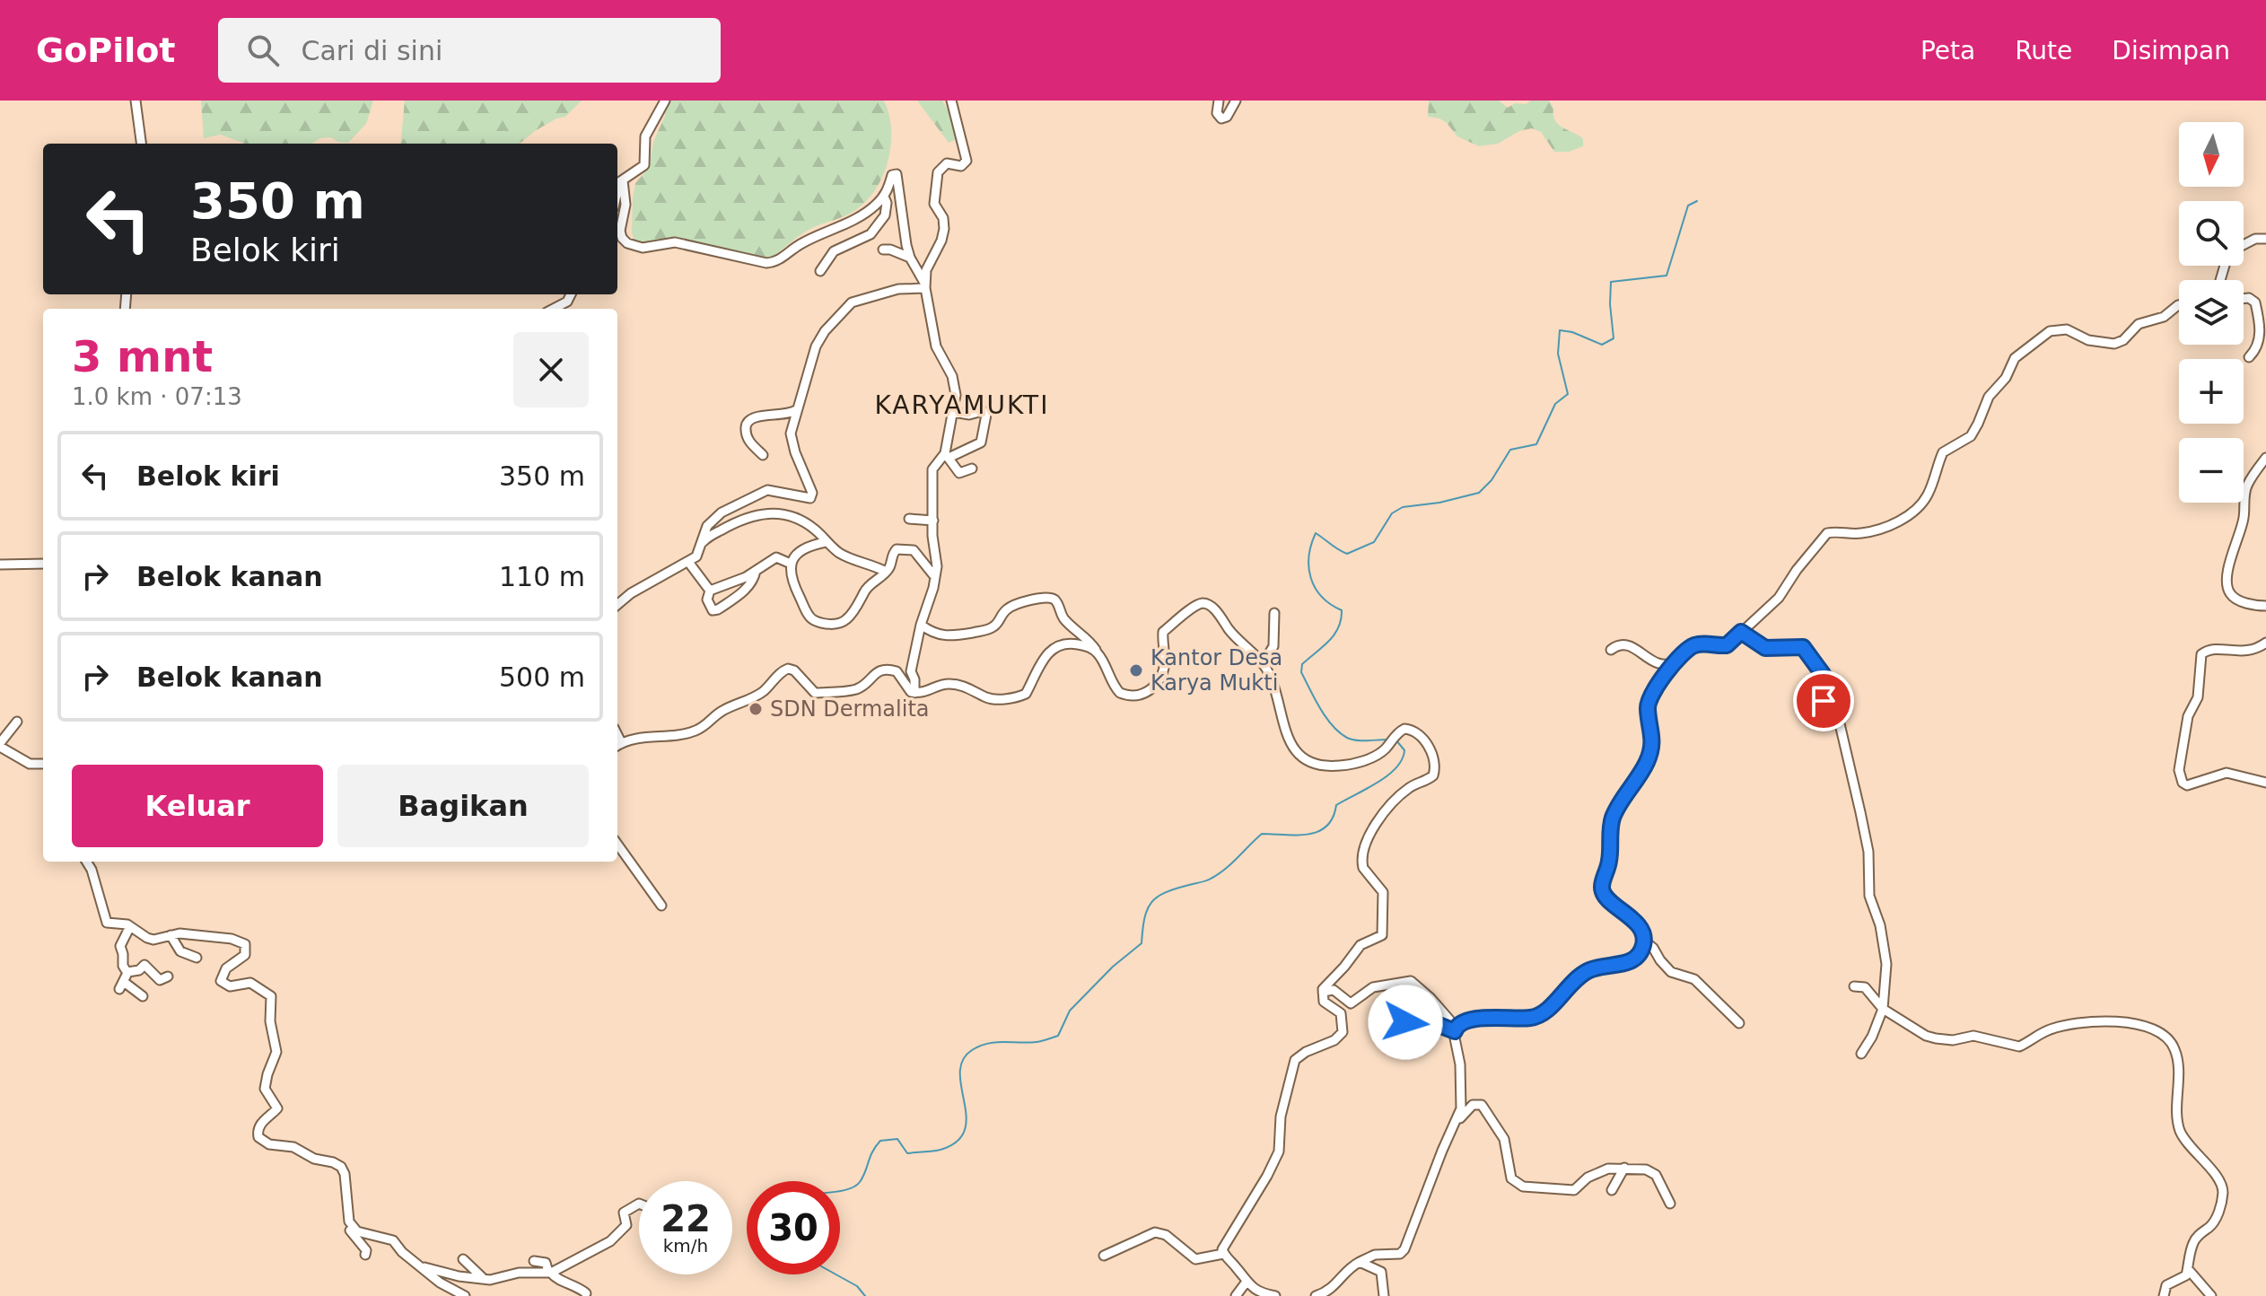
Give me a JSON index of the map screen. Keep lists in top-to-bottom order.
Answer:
{
  "districts": ["KARYAMUKTI"],
  "places": ["Kantor Desa Karya Mukti", "SDN Dermalita"],
  "north": "bottom",
  "page": {
    "header": "GoPilot",
    "search": "Cari di sini",
    "nav": ["Peta", "Rute", "Disimpan"],
    "map_buttons": ["+", "−"],
    "turn": ["350 m", "Belok kiri"],
    "heading": ["3 mnt", "1.0 km · 07:13"],
    "list": [
      {
        "name": "Belok kiri",
        "value": "350 m"
      },
      {
        "name": "Belok kanan",
        "value": "110 m"
      },
      {
        "name": "Belok kanan",
        "value": "500 m"
      }
    ],
    "buttons": ["Keluar", "Bagikan"],
    "speed": "22 km/h",
    "limit": "30"
  }
}
